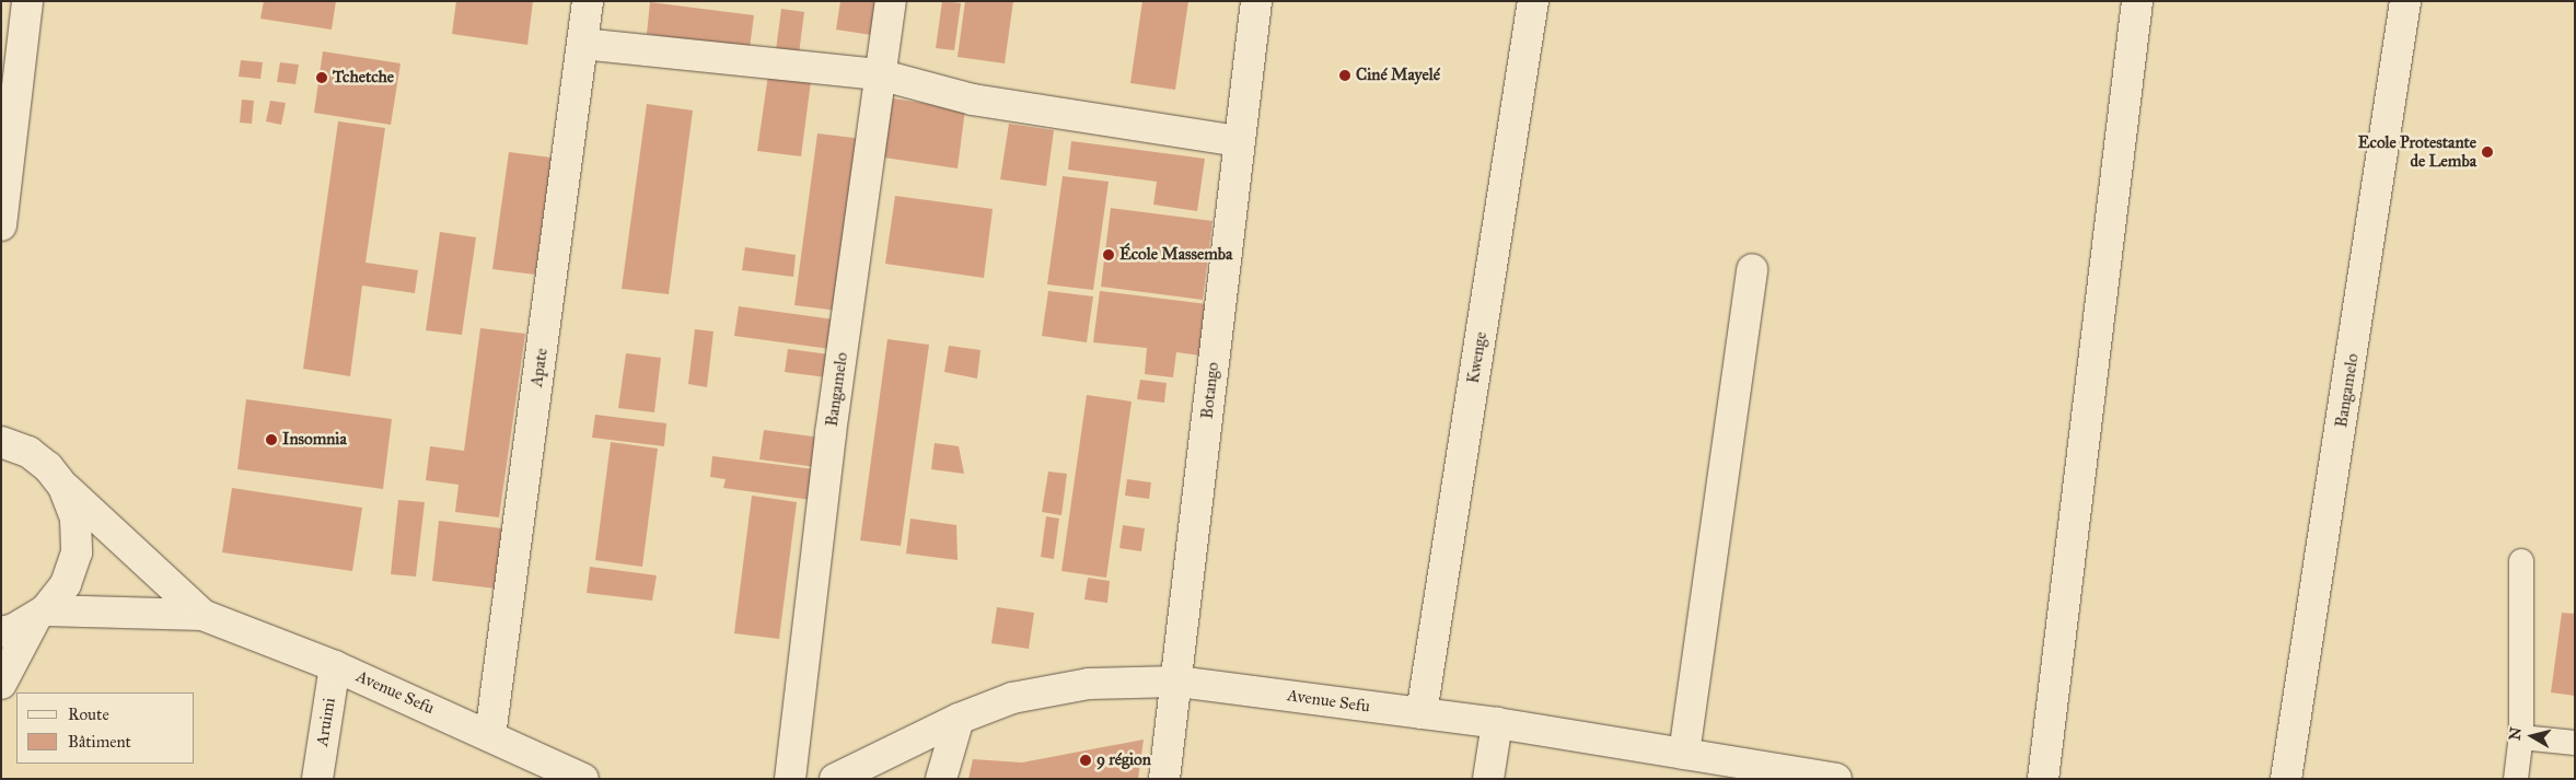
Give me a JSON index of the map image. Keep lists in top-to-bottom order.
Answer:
{
  "streets": {
    "street": [
      "Kwenge",
      "Apate",
      "Bangamelo",
      "Botango",
      "Avenue Sefu",
      "Aruimi"
    ]
  },
  "crossings": [
    ["Kwenge", "Avenue Sefu"],
    ["Apate", "Avenue Sefu"],
    ["Botango", "Avenue Sefu"],
    ["Avenue Sefu", "Aruimi"]
  ],
  "places": [
    "Ciné Mayelé",
    "Tchetche",
    "Ecole Protestante de Lemba",
    "École Massemba",
    "Insomnia",
    "9 région"
  ],
  "legend": ["Route", "Bâtiment"],
  "north": "left"
}
